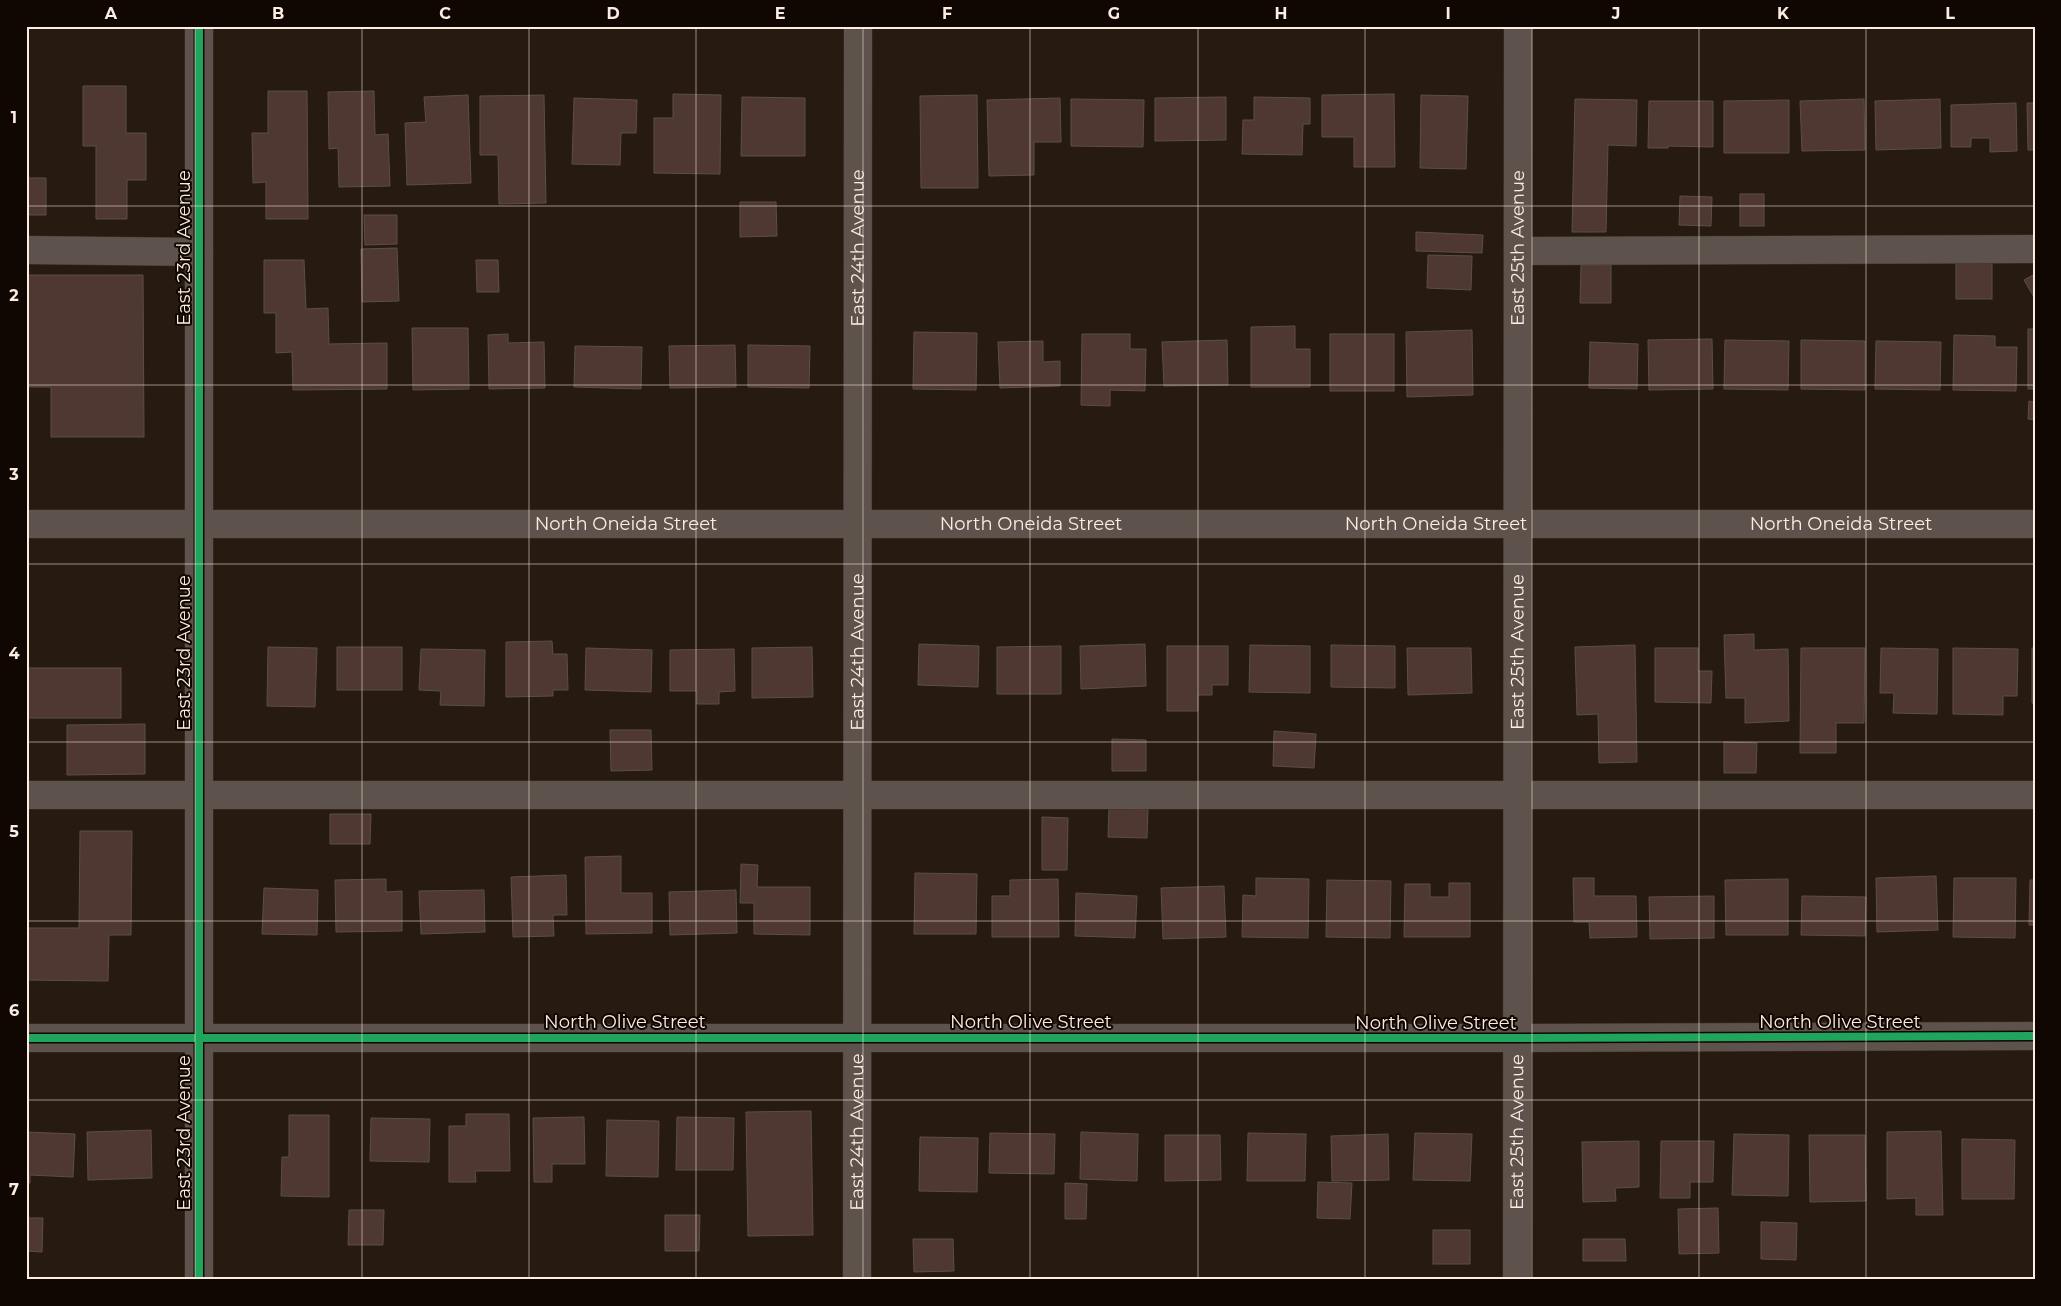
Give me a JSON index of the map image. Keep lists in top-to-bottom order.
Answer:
{
  "streets": {
    "street": [
      "East 23rd Avenue",
      "East 24th Avenue",
      "East 25th Avenue",
      "North Oneida Street",
      "North Olive Street"
    ]
  },
  "crossings": [
    ["East 23rd Avenue", "North Oneida Street"],
    ["East 23rd Avenue", "North Olive Street"],
    ["East 24th Avenue", "North Oneida Street"],
    ["East 24th Avenue", "North Olive Street"],
    ["East 25th Avenue", "North Oneida Street"],
    ["East 25th Avenue", "North Olive Street"]
  ],
  "grid": {
    "columns": [
      "A",
      "B",
      "C",
      "D",
      "E",
      "F",
      "G",
      "H",
      "I",
      "J",
      "K",
      "L"
    ],
    "rows": [
      "1",
      "2",
      "3",
      "4",
      "5",
      "6",
      "7"
    ]
  }
}
